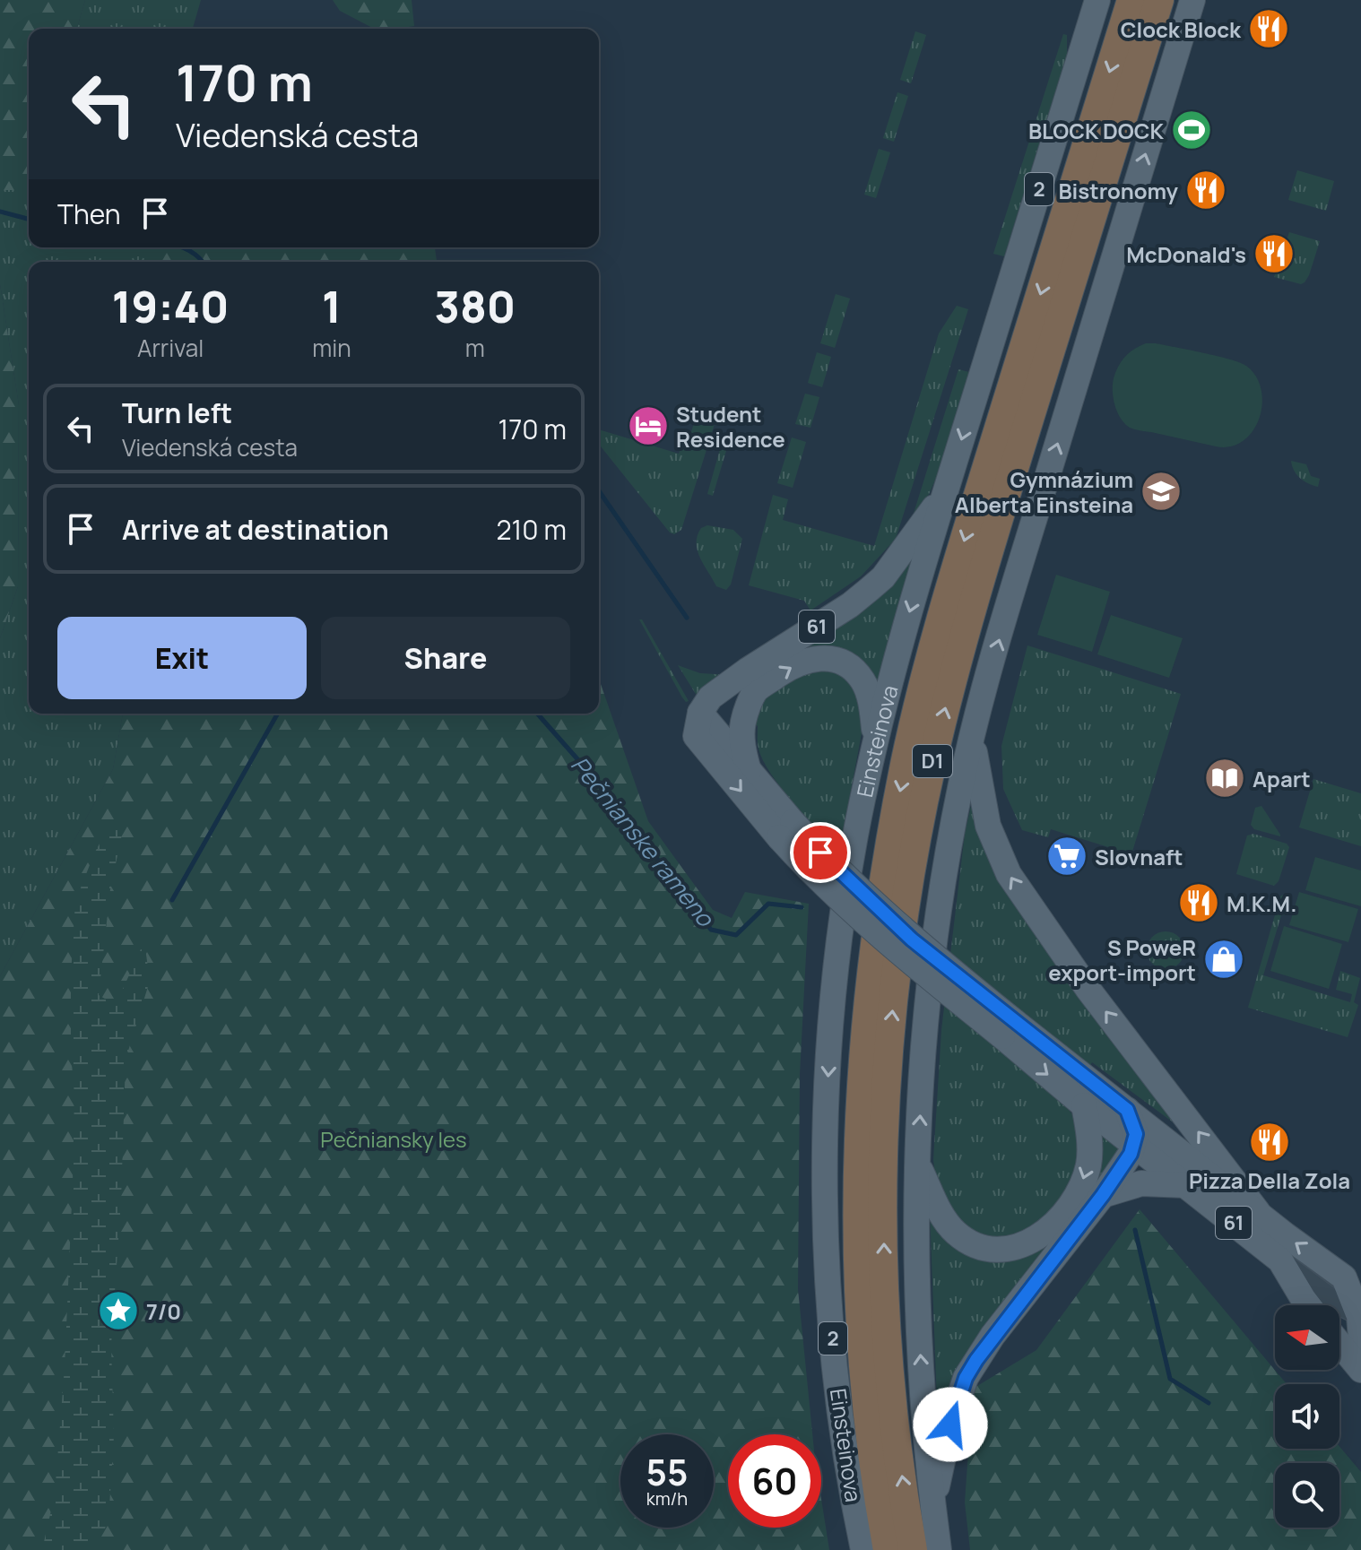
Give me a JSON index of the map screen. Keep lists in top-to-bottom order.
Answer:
{
  "streets": {
    "highway": ["D1"],
    "main road": ["2", "61", "Einsteinova"]
  },
  "crossings": [
    ["2", "61"],
    ["2", "Einsteinova"],
    ["61", "Einsteinova"]
  ],
  "water": ["Pečnianske rameno"],
  "parks": ["Pečniansky les"],
  "places": {
    "restaurant": [
      "Clock Block",
      "Bistronomy",
      "McDonald's",
      "M.K.M.",
      "Pizza Della Zola"
    ],
    "sports": ["BLOCK DOCK"],
    "hotel": ["Student Residence"],
    "school or university": ["Gymnázium Alberta Einsteina"],
    "library": ["Apart"],
    "supermarket": ["Slovnaft"],
    "shop": ["S PoweR export-import"],
    "place": ["7/0"]
  },
  "north": "left",
  "page": {
    "turn": ["170 m", "Viedenská cesta"],
    "then": "Then",
    "eta": [
      "19:40",
      "Arrival",
      "1",
      "min",
      "380",
      "m"
    ],
    "list": [
      {
        "name": "Turn left",
        "note": "Viedenská cesta",
        "value": "170 m"
      },
      {
        "name": "Arrive at destination",
        "value": "210 m"
      }
    ],
    "buttons": ["Exit", "Share"],
    "speed": "55 km/h",
    "limit": "60"
  }
}
